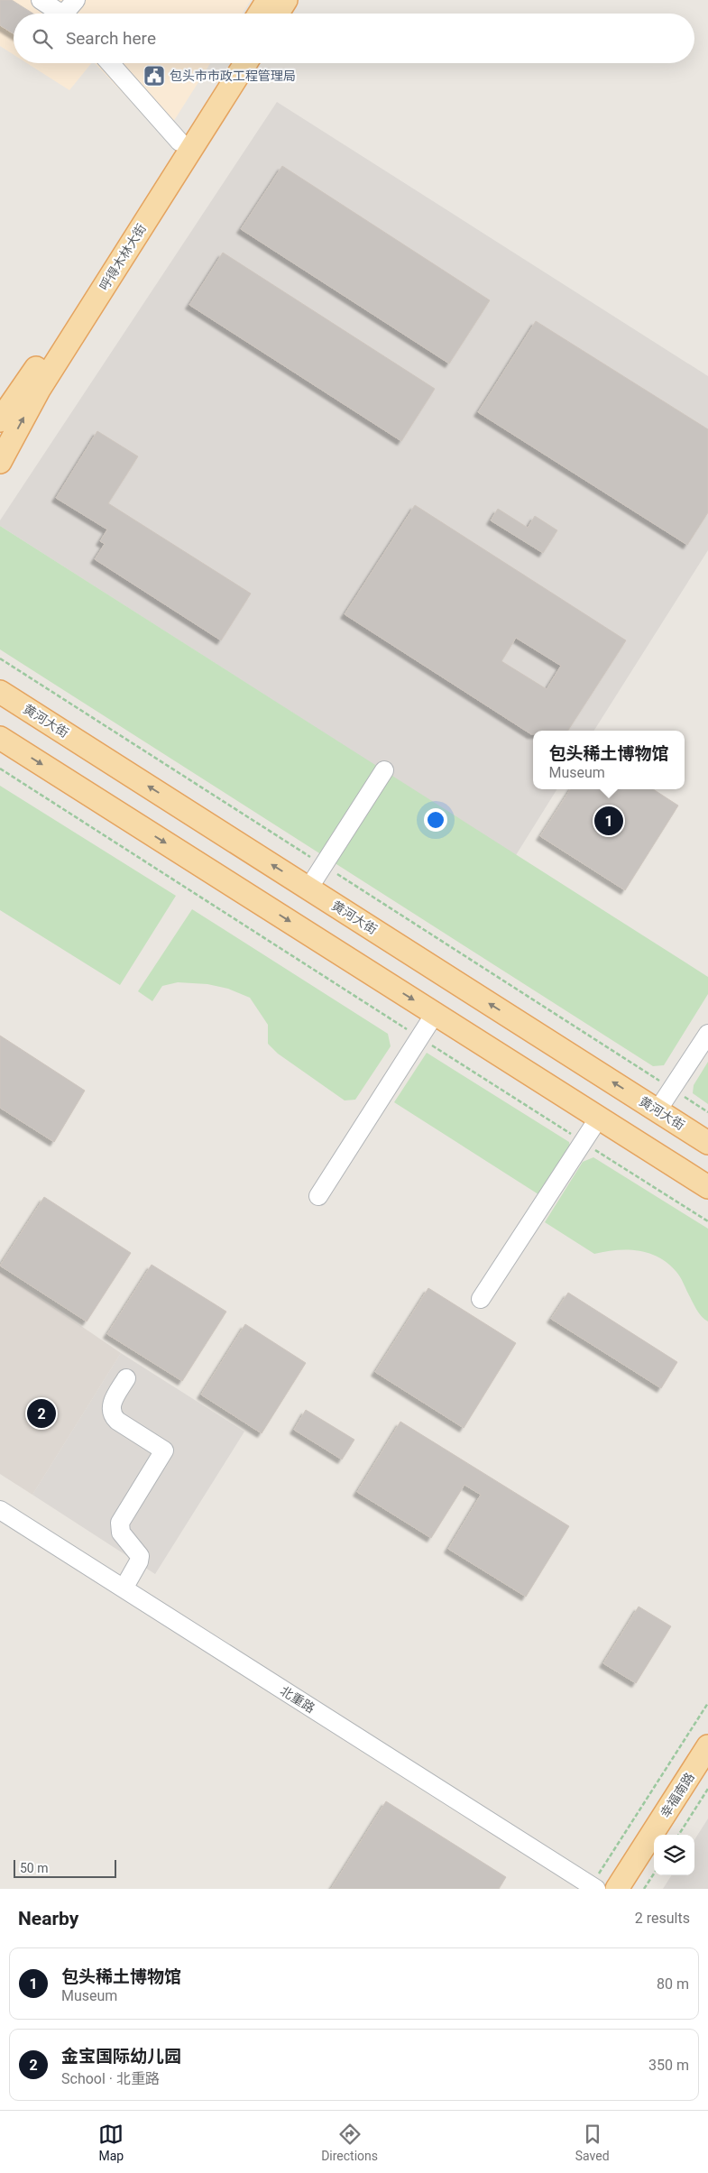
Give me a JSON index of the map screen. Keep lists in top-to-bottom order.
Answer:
{
  "streets": {
    "main road": ["呼得木林大街", "黄河大街", "幸福南路"],
    "street": ["北重路"]
  },
  "places": {
    "public building": ["包头市市政工程管理局"]
  },
  "scale_bar": "50 m",
  "page": {
    "search": "Search here",
    "popup": ["包头稀土博物馆", "Museum"],
    "pins": ["1", "2"],
    "scale": "50 m",
    "heading": ["Nearby", "2 results"],
    "list": [
      {
        "mark": "1",
        "name": "包头稀土博物馆",
        "note": "Museum",
        "value": "80 m"
      },
      {
        "mark": "2",
        "name": "金宝国际幼儿园",
        "note": "School · 北重路",
        "value": "350 m"
      }
    ],
    "nav": ["Map", "Directions", "Saved"]
  }
}
